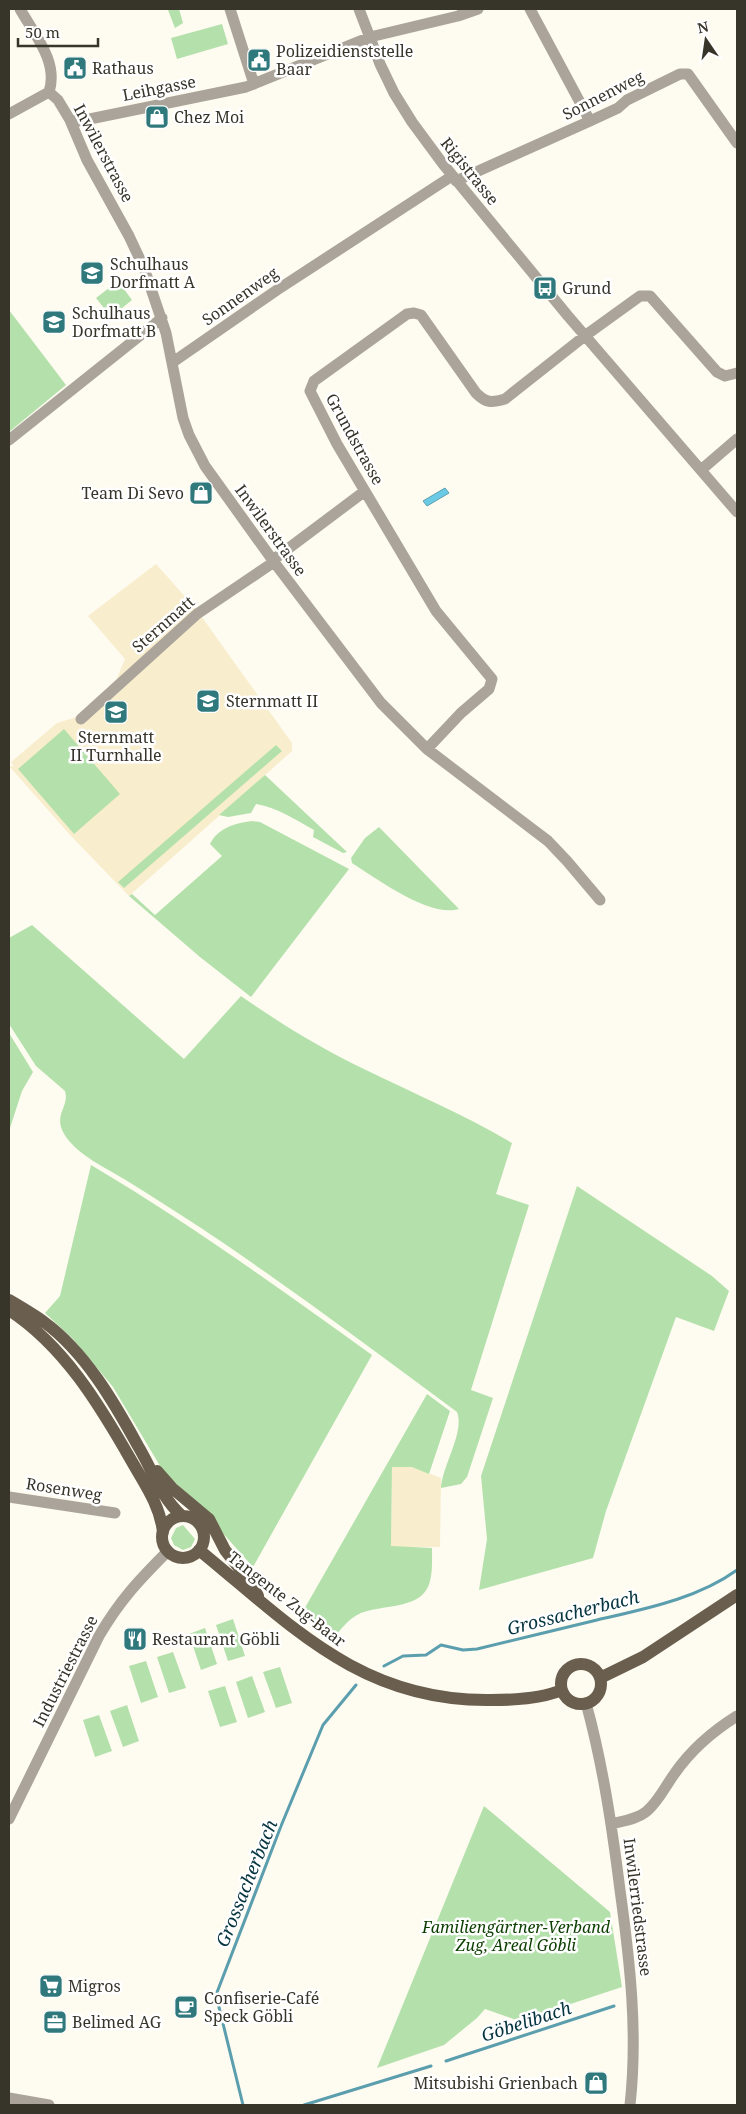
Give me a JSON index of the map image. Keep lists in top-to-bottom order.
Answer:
{
  "streets": {
    "main road": ["Tangente Zug-Baar"],
    "street": [
      "Leihgasse",
      "Sonnenweg",
      "Inwilerstrasse",
      "Rigistrasse",
      "Grundstrasse",
      "Sternmatt",
      "Rosenweg",
      "Industriestrasse",
      "Inwilerriedstrasse"
    ]
  },
  "crossings": [
    ["Leihgasse", "Inwilerstrasse"],
    ["Leihgasse", "Rigistrasse"],
    ["Sonnenweg", "Inwilerstrasse"],
    ["Sonnenweg", "Rigistrasse"],
    ["Inwilerstrasse", "Grundstrasse"],
    ["Inwilerstrasse", "Sternmatt"],
    ["Rigistrasse", "Grundstrasse"],
    ["Grundstrasse", "Sternmatt"],
    ["Tangente Zug-Baar", "Industriestrasse"]
  ],
  "water": ["Grossacherbach", "Göbelibach"],
  "parks": ["Familiengärtner-Verband Zug, Areal Göbli"],
  "places": {
    "public building": ["Polizeidienststelle Baar", "Rathaus"],
    "shop": ["Chez Moi", "Team Di Sevo", "Mitsubishi Grienbach"],
    "school or university": [
      "Schulhaus Dorfmatt A",
      "Schulhaus Dorfmatt B",
      "Sternmatt II",
      "Sternmatt II Turnhalle"
    ],
    "bus stop": ["Grund"],
    "restaurant": ["Restaurant Göbli"],
    "supermarket": ["Migros"],
    "cafe": ["Confiserie-Café Speck Göbli"],
    "office": ["Belimed AG"]
  },
  "scale_bar": "50 m",
  "north": "top"
}
